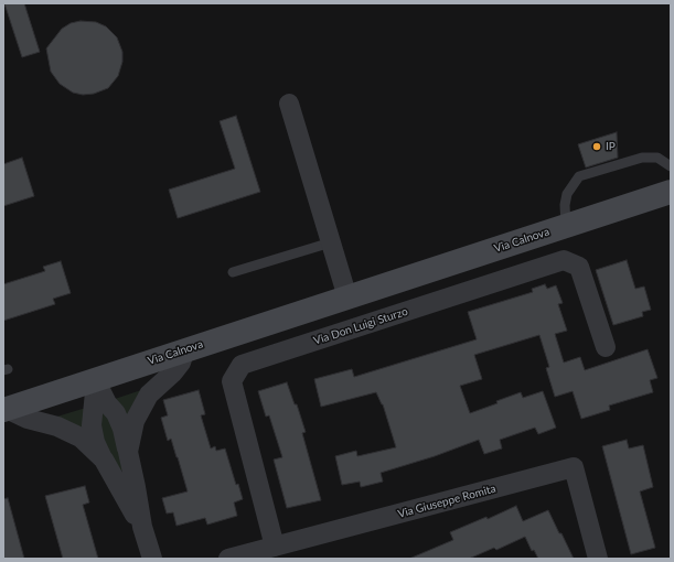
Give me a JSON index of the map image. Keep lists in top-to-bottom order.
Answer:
{
  "streets": {
    "main road": ["Via Calnova"],
    "street": ["Via Don Luigi Sturzo", "Via Giuseppe Romita"]
  },
  "crossings": [
    ["Via Don Luigi Sturzo", "Via Giuseppe Romita"]
  ],
  "places": ["IP"]
}
